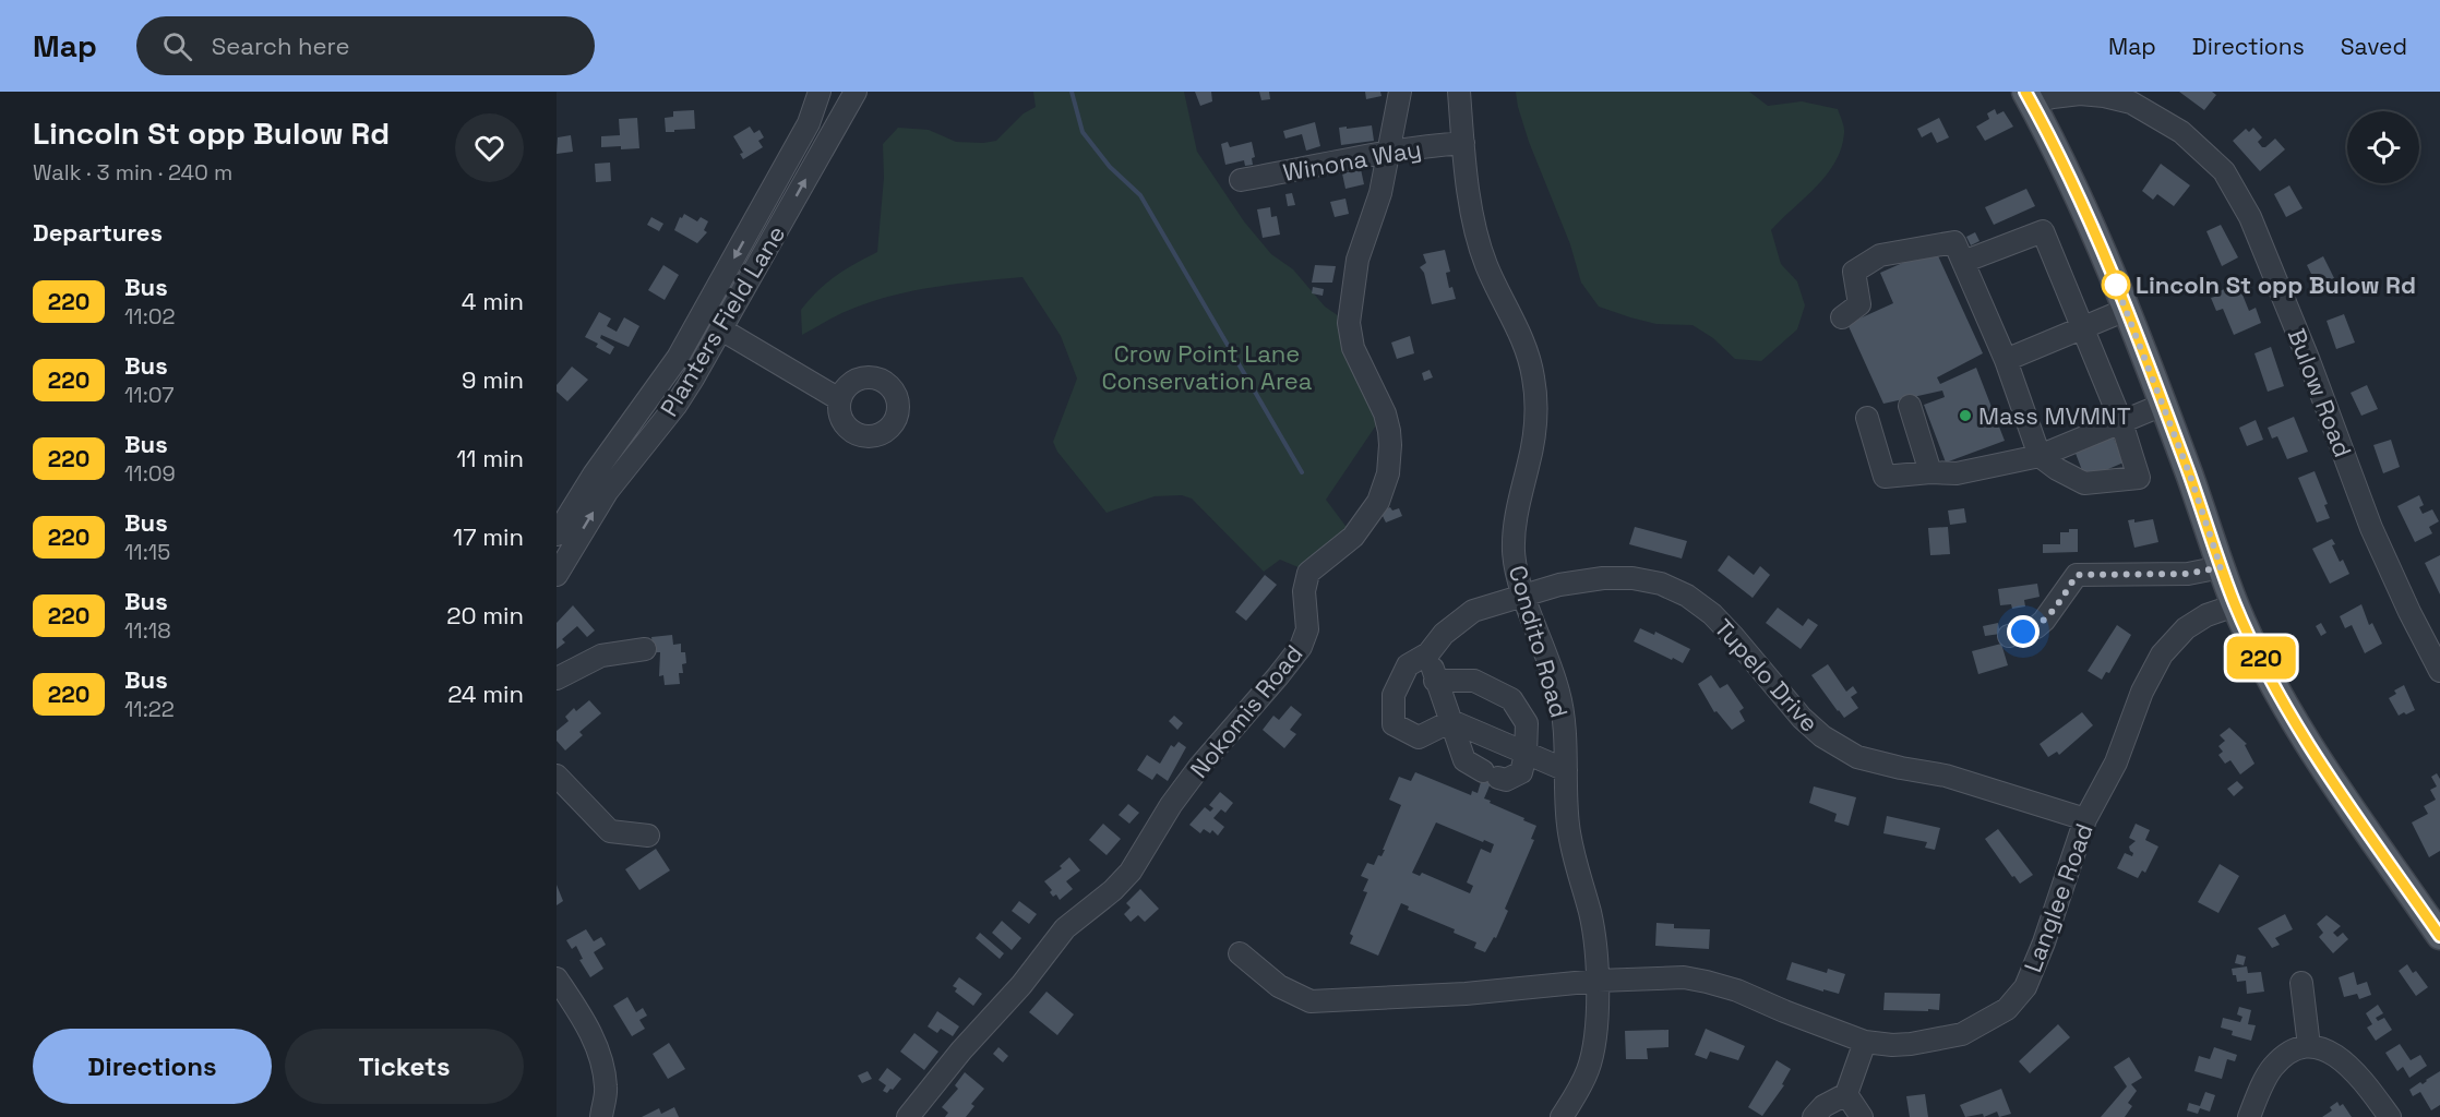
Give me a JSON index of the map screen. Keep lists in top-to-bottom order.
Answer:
{
  "streets": {
    "street": [
      "Winona Way",
      "Planters Field Lane",
      "Bulow Road",
      "Condito Road",
      "Tupelo Drive",
      "Nokomis Road",
      "Langlee Road"
    ]
  },
  "crossings": [
    ["Winona Way", "Condito Road"],
    ["Winona Way", "Nokomis Road"],
    ["Condito Road", "Tupelo Drive"],
    ["Condito Road", "Langlee Road"],
    ["Tupelo Drive", "Langlee Road"]
  ],
  "parks": ["Crow Point Lane Conservation Area"],
  "places": ["Lincoln St opp Bulow Rd", "Mass MVMNT"],
  "lines": ["bus line 220"],
  "page": {
    "header": "Map",
    "search": "Search here",
    "nav": ["Map", "Directions", "Saved"],
    "heading": [
      ["Lincoln St opp Bulow Rd", "Walk · 3 min · 240 m"],
      "Departures"
    ],
    "on_map": "220",
    "list": [
      {
        "mark": "220",
        "name": "Bus",
        "note": "11:02",
        "value": "4 min"
      },
      {
        "mark": "220",
        "name": "Bus",
        "note": "11:07",
        "value": "9 min"
      },
      {
        "mark": "220",
        "name": "Bus",
        "note": "11:09",
        "value": "11 min"
      },
      {
        "mark": "220",
        "name": "Bus",
        "note": "11:15",
        "value": "17 min"
      },
      {
        "mark": "220",
        "name": "Bus",
        "note": "11:18",
        "value": "20 min"
      },
      {
        "mark": "220",
        "name": "Bus",
        "note": "11:22",
        "value": "24 min"
      }
    ],
    "buttons": ["Directions", "Tickets"]
  }
}
